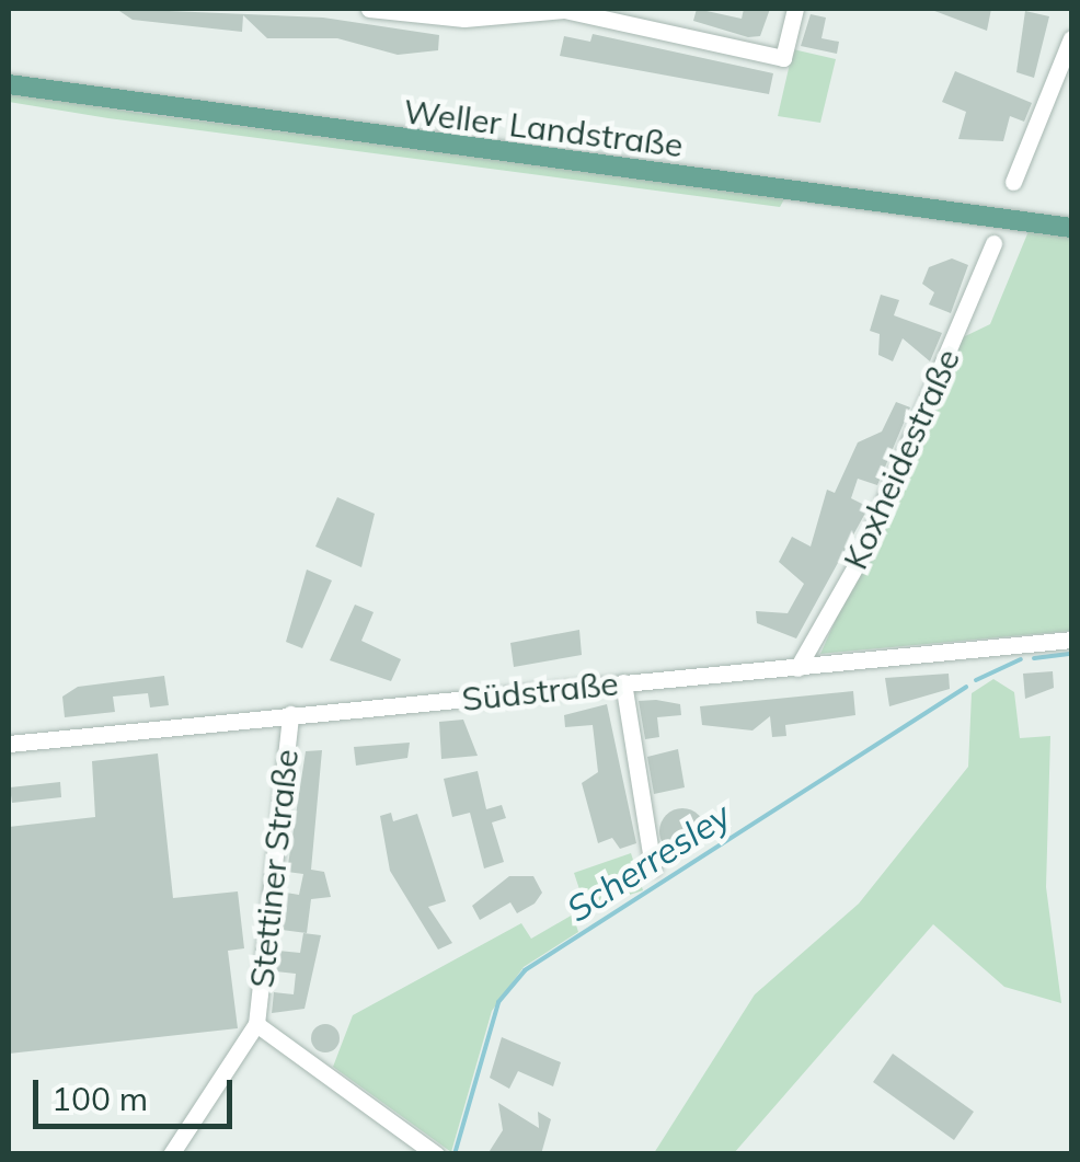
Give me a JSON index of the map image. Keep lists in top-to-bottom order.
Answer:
{
  "streets": {
    "main road": ["Weller Landstraße"],
    "street": ["Koxheidestraße", "Südstraße", "Stettiner Straße"]
  },
  "crossings": [
    ["Koxheidestraße", "Südstraße"],
    ["Südstraße", "Stettiner Straße"]
  ],
  "water": ["Scherresley"],
  "scale_bar": "100 m"
}
